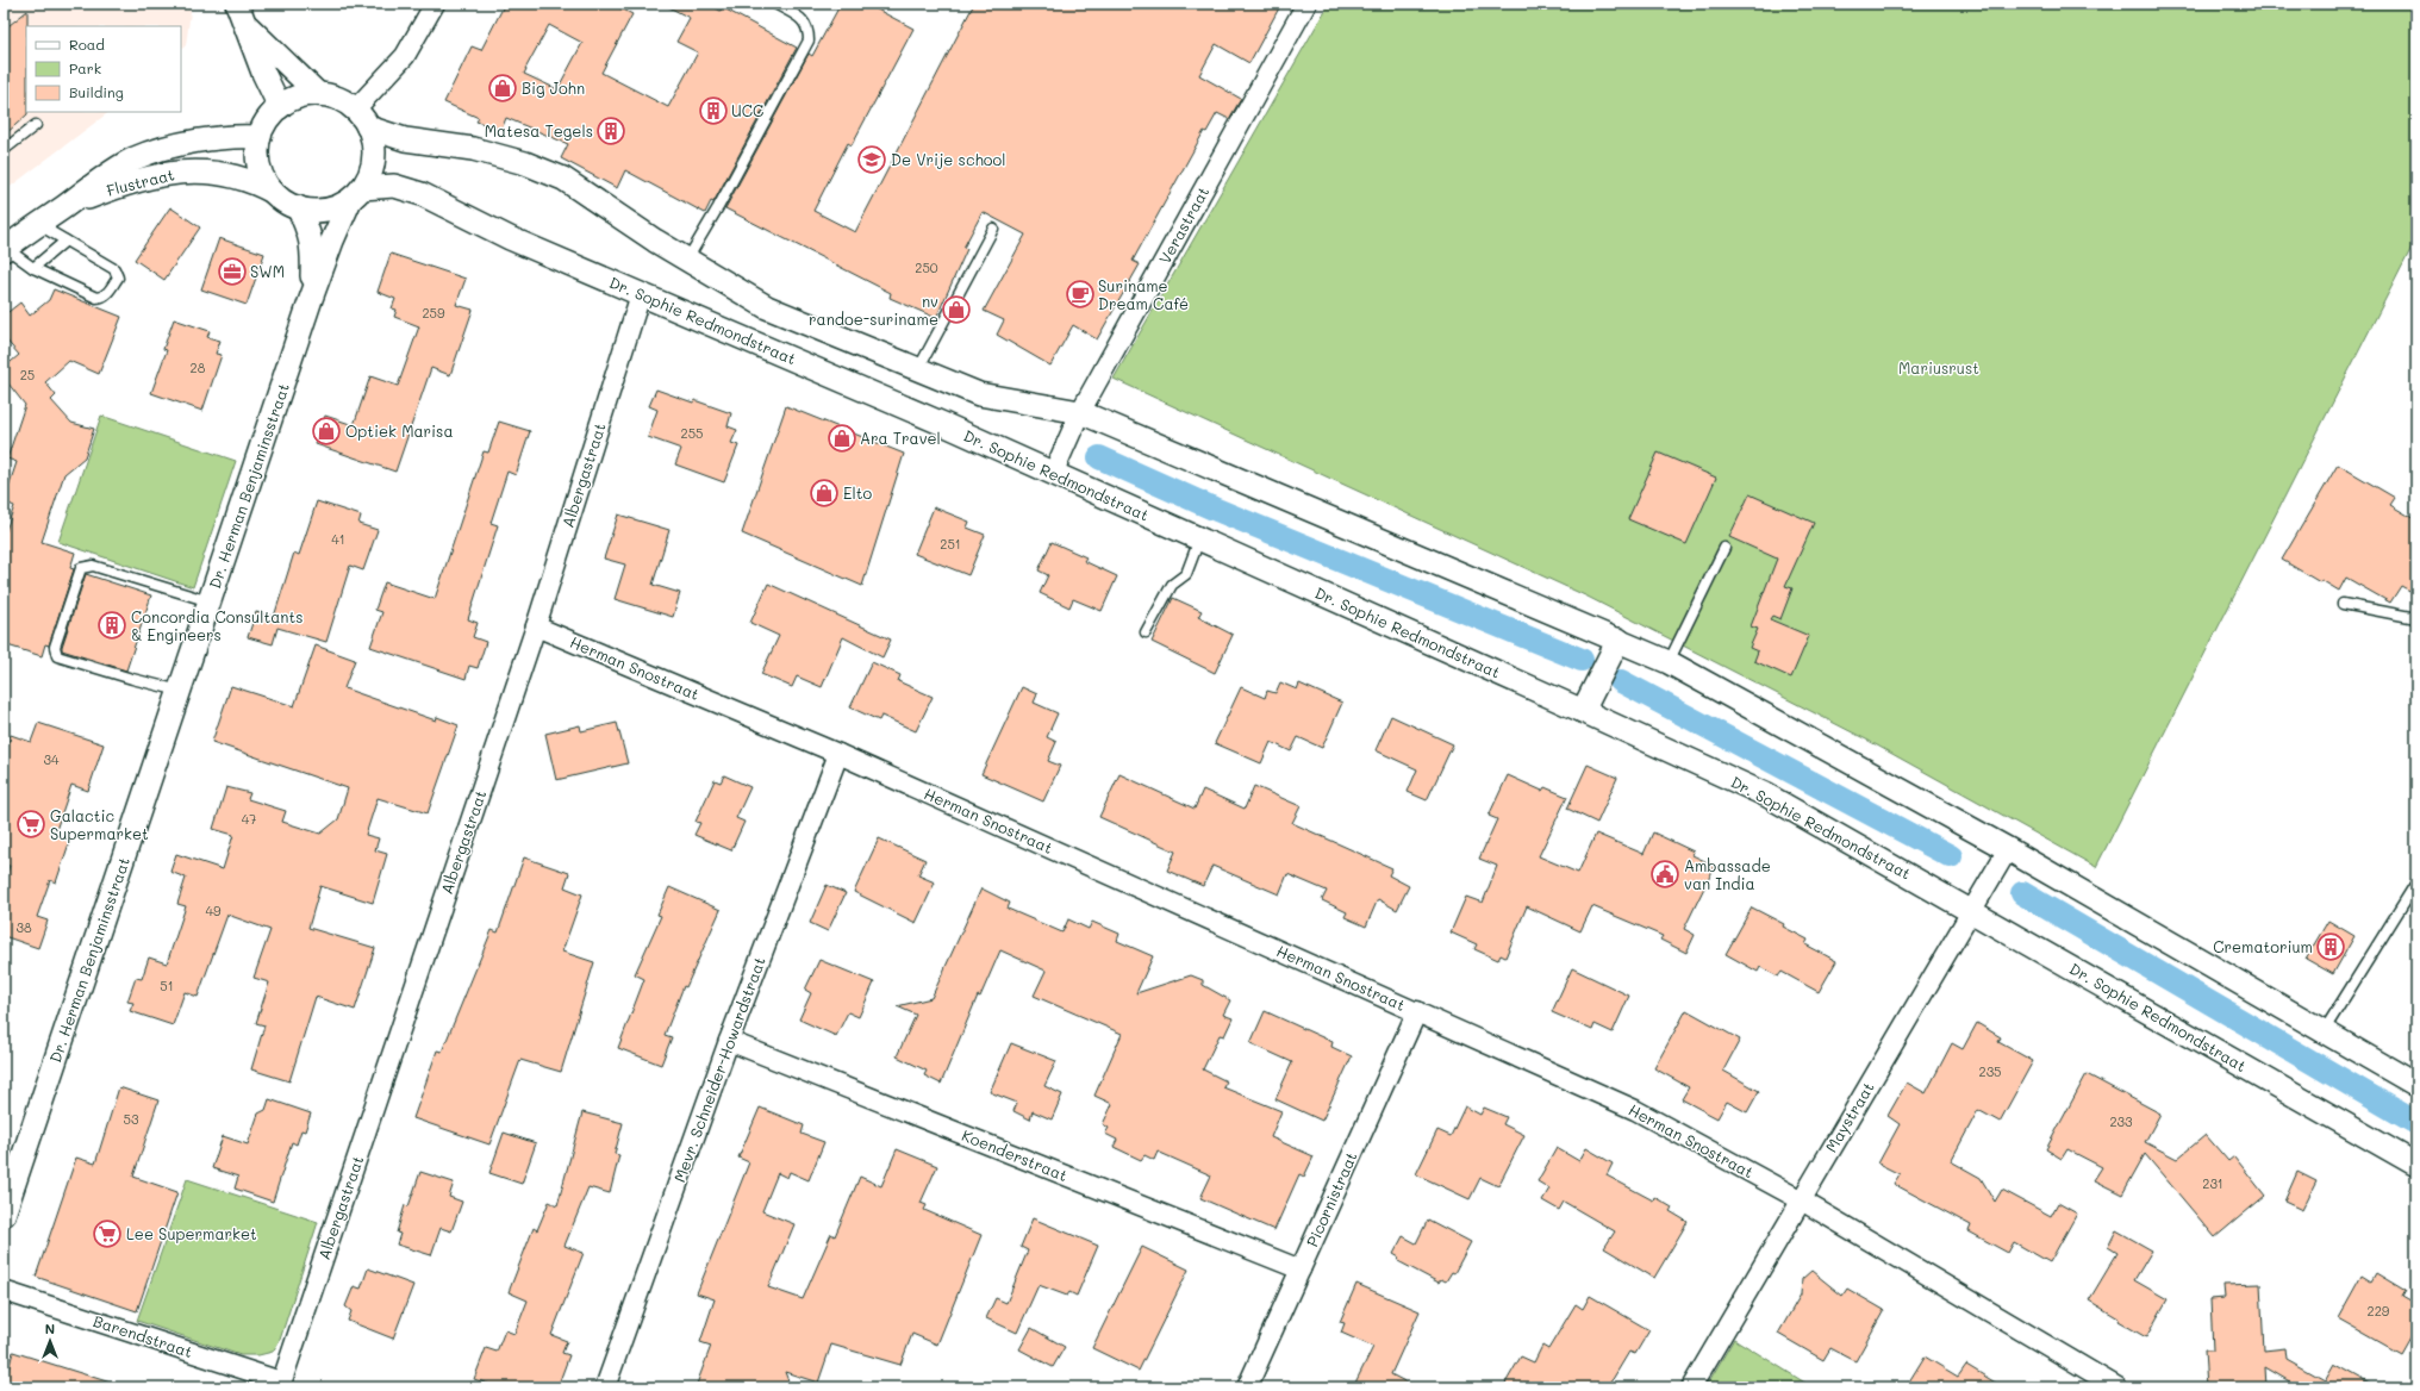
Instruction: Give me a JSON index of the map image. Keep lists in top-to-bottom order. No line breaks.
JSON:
{"streets":{"street":["Flustraat","Verastraat","Dr. Sophie Redmondstraat","Albergastraat","Dr. Herman Benjaminsstraat","Herman Snostraat","Mevr. Schneider-Howardstraat","Maystraat","Koenderstraat","Picornistraat","Barendstraat"]},"crossings":[["Flustraat","Dr. Sophie Redmondstraat"],["Flustraat","Dr. Herman Benjaminsstraat"],["Verastraat","Dr. Sophie Redmondstraat"],["Dr. Sophie Redmondstraat","Albergastraat"],["Dr. Sophie Redmondstraat","Dr. Herman Benjaminsstraat"],["Dr. Sophie Redmondstraat","Maystraat"],["Albergastraat","Herman Snostraat"],["Albergastraat","Barendstraat"],["Herman Snostraat","Mevr. Schneider-Howardstraat"],["Herman Snostraat","Maystraat"],["Herman Snostraat","Picornistraat"],["Mevr. Schneider-Howardstraat","Koenderstraat"],["Koenderstraat","Picornistraat"]],"parks":["Mariusrust"],"places":{"shop":["Big John","nv randoe-suriname","Optiek Marisa","Ara Travel","Elto"],"building":["UCC","Matesa Tegels","Concordia Consultants & Engineers","Crematorium"],"school or university":["De Vrije school"],"office":["SWM"],"cafe":["Suriname Dream Café"],"supermarket":["Galactic Supermarket","Lee Supermarket"],"public building":["Ambassade van India"]},"house_numbers":["250","259","28","25","255","41","251","34","47","49","38","51","235","53","233","231","229"],"legend":["Road","Park","Building"],"north":"top"}
